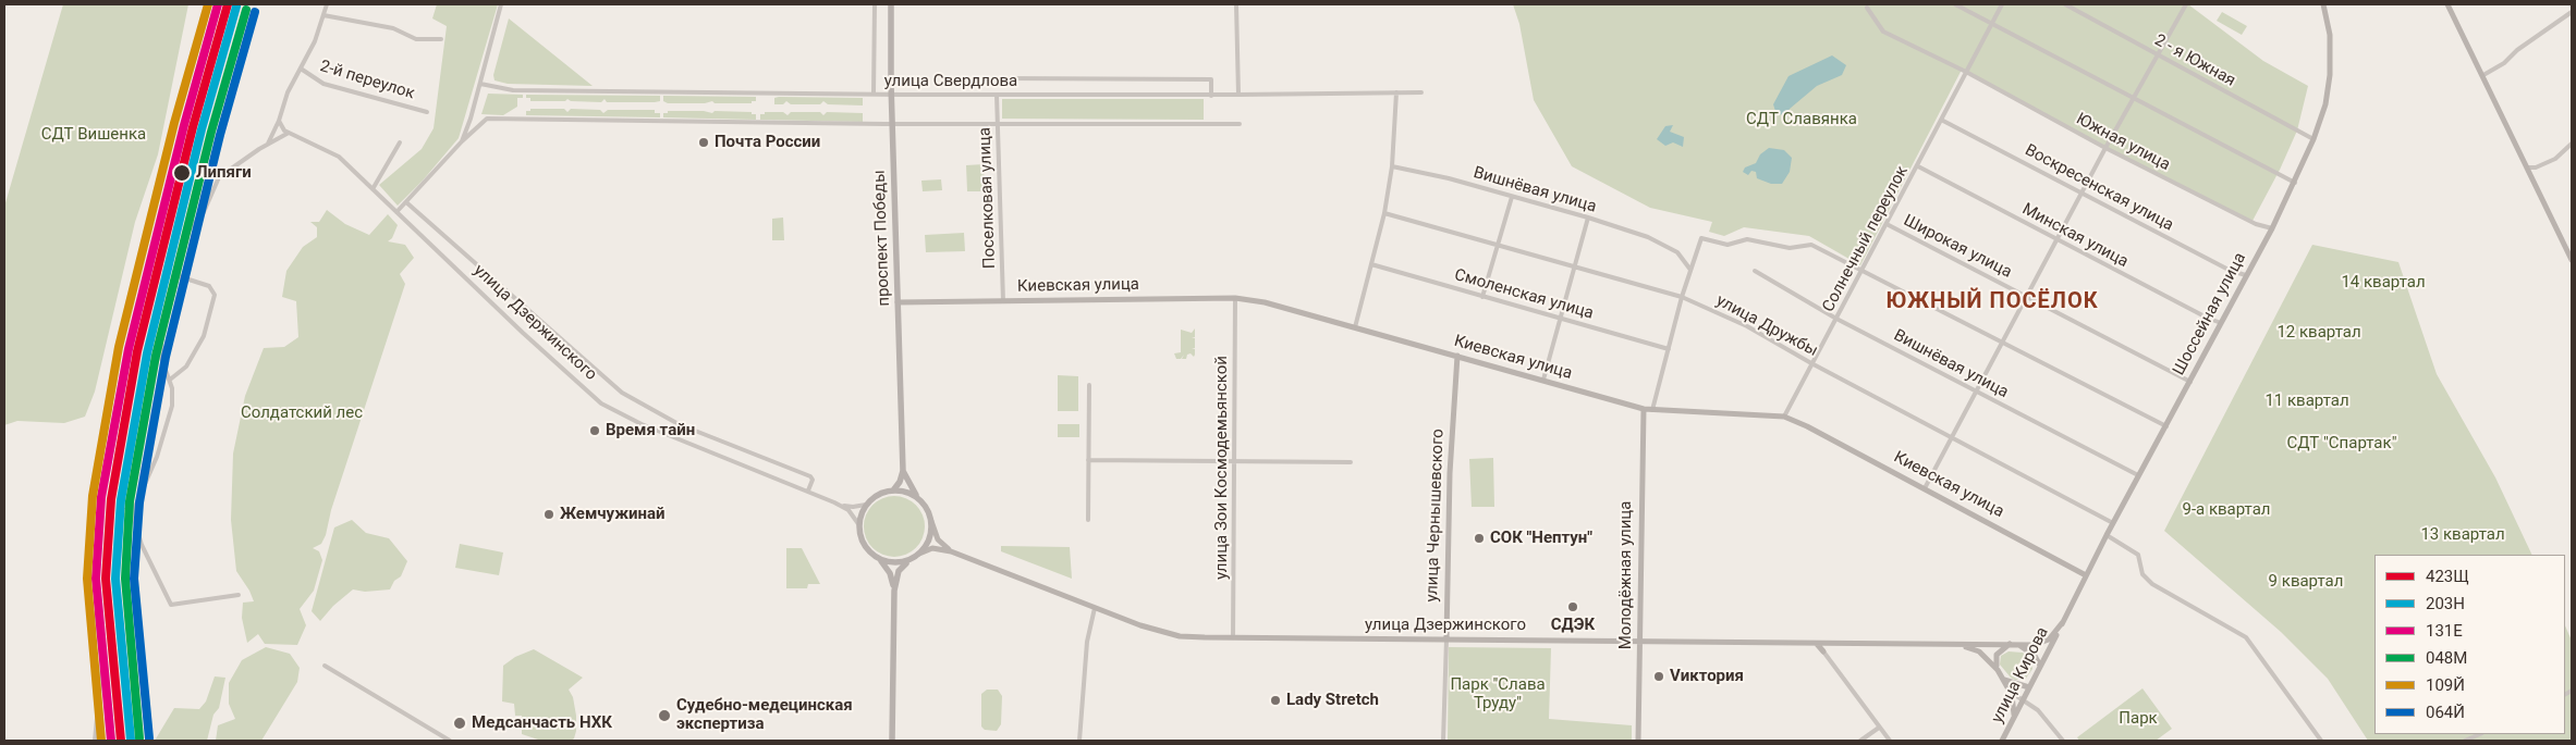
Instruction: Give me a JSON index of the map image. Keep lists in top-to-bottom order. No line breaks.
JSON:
{"streets":{"main road":["проспект Победы","Киевская улица","Шоссейная улица","улица Дзержинского","улица Чернышевского","Молодёжная улица","улица Кирова"],"street":["2 - я Южная","2-й переулок","улица Свердлова","Южная улица","Воскресенская улица","Вишнёвая улица","Поселковая улица","Минская улица","Солнечный переулок","Широкая улица","Смоленская улица","улица Дружбы","улица Зои Космодемьянской"]},"crossings":[["2 - я Южная","Шоссейная улица"],["улица Свердлова","Поселковая улица"],["улица Свердлова","проспект Победы"],["Южная улица","Солнечный переулок"],["Южная улица","Шоссейная улица"],["Воскресенская улица","Солнечный переулок"],["Воскресенская улица","Шоссейная улица"],["Вишнёвая улица","Солнечный переулок"],["Вишнёвая улица","Шоссейная улица"],["Поселковая улица","Киевская улица"],["Минская улица","Солнечный переулок"],["Минская улица","Шоссейная улица"],["проспект Победы","Киевская улица"],["проспект Победы","улица Дзержинского"],["Солнечный переулок","Широкая улица"],["Солнечный переулок","Киевская улица"],["Солнечный переулок","улица Дружбы"],["Широкая улица","Шоссейная улица"],["Киевская улица","Шоссейная улица"],["Киевская улица","улица Зои Космодемьянской"],["Киевская улица","улица Чернышевского"],["Киевская улица","Молодёжная улица"],["Шоссейная улица","улица Дружбы"],["Шоссейная улица","улица Кирова"],["улица Дзержинского","улица Зои Космодемьянской"],["улица Дзержинского","улица Чернышевского"],["улица Дзержинского","Молодёжная улица"],["улица Дзержинского","улица Кирова"]],"districts":["ЮЖНЫЙ ПОСЁЛОК"],"parks":["СДТ Славянка","СДТ Вишенка","14 квартал","12 квартал","11 квартал","Солдатский лес","СДТ \"Спартак\"","9-а квартал","13 квартал","9 квартал","Парк \"Слава Труду\"","Парк"],"places":["Почта России","Липяги","Время тайн","Жемчужинай","СОК \"Нептун\"","СДЭК","Vиктория","Lady Stretch","Судебно-медецинская экспертиза","Медсанчасть НХК"],"lines":["transit line 423Щ","transit line 131Е","transit line 109Й","transit line 203Н","transit line 048М","transit line 064Й"],"legend":["423Щ","203Н","131Е","048М","109Й","064Й"]}
